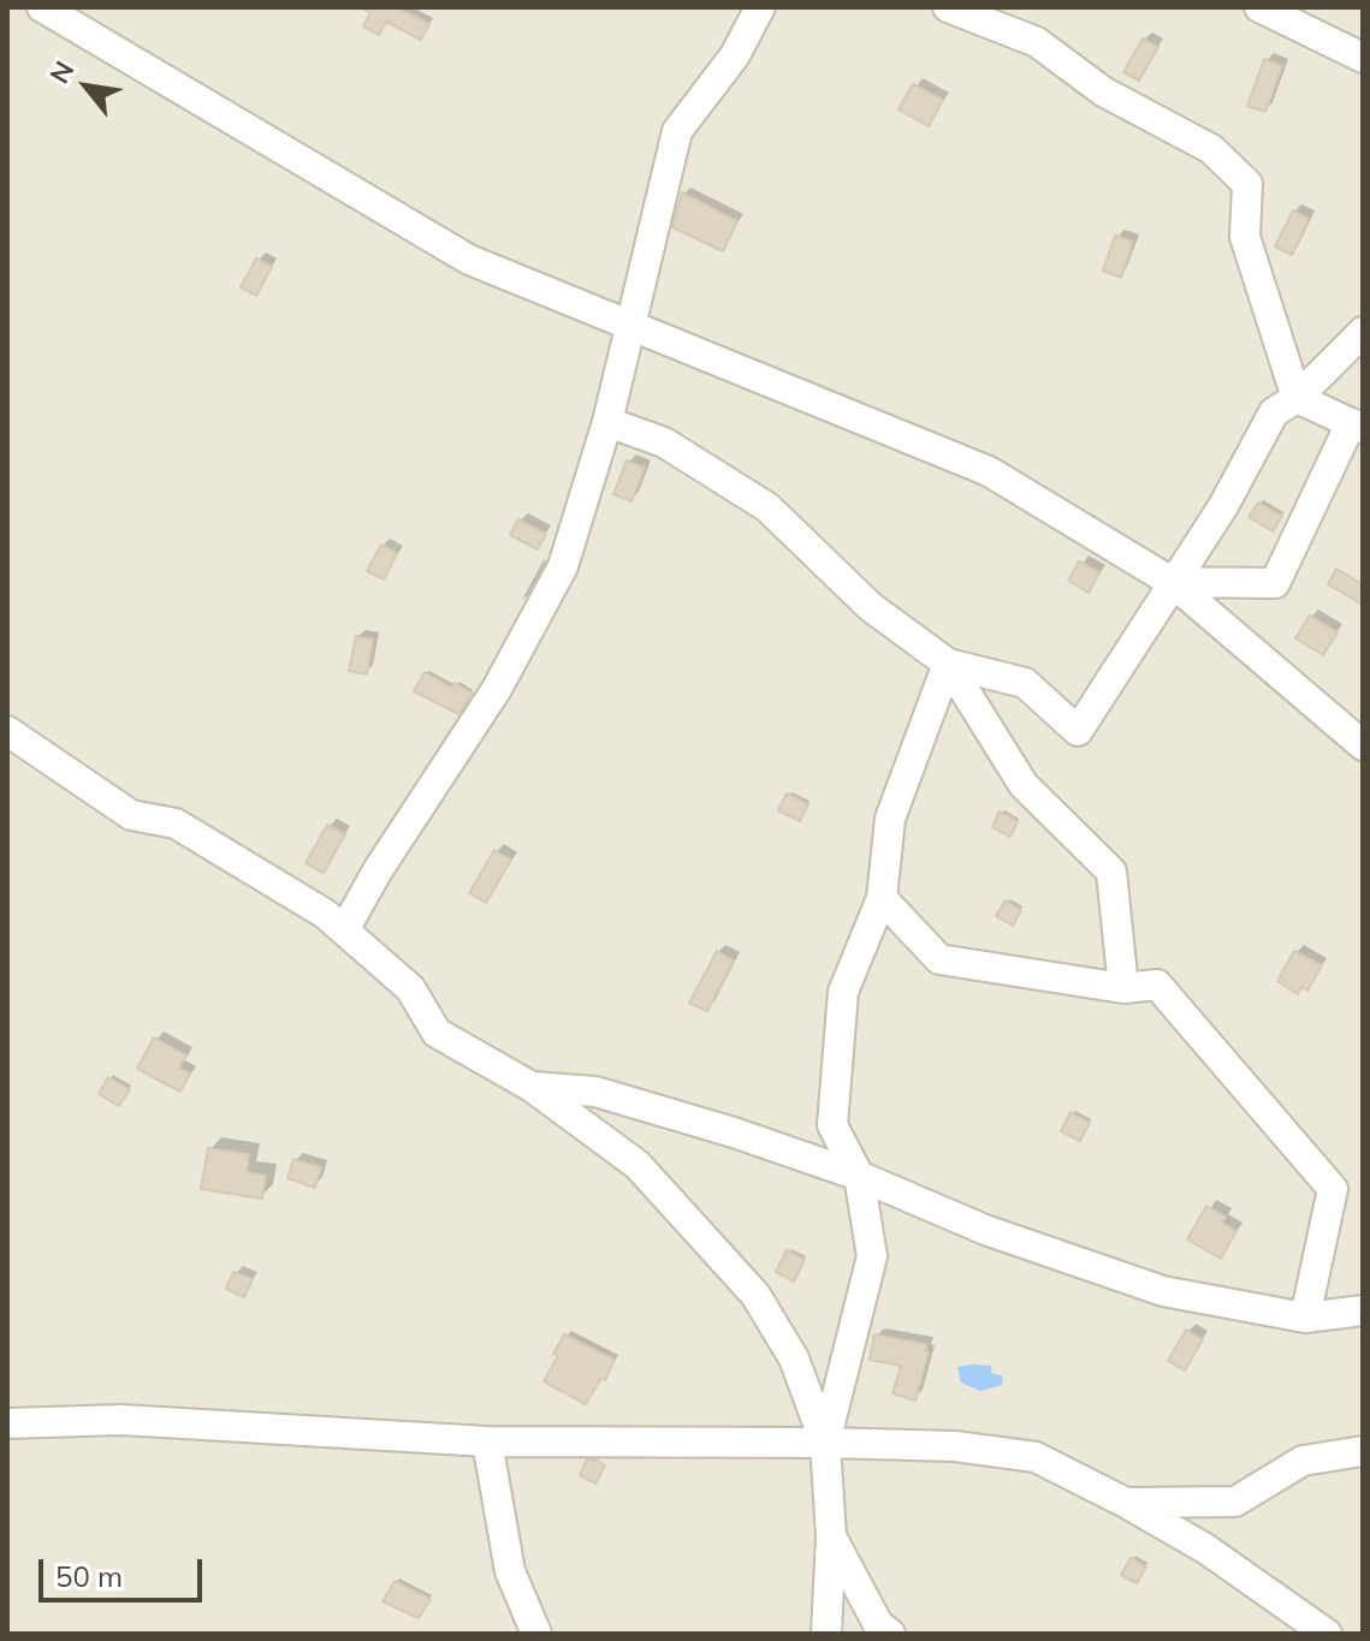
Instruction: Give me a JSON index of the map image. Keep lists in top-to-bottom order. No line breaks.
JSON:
{"scale_bar":"50 m","north":"top left"}
